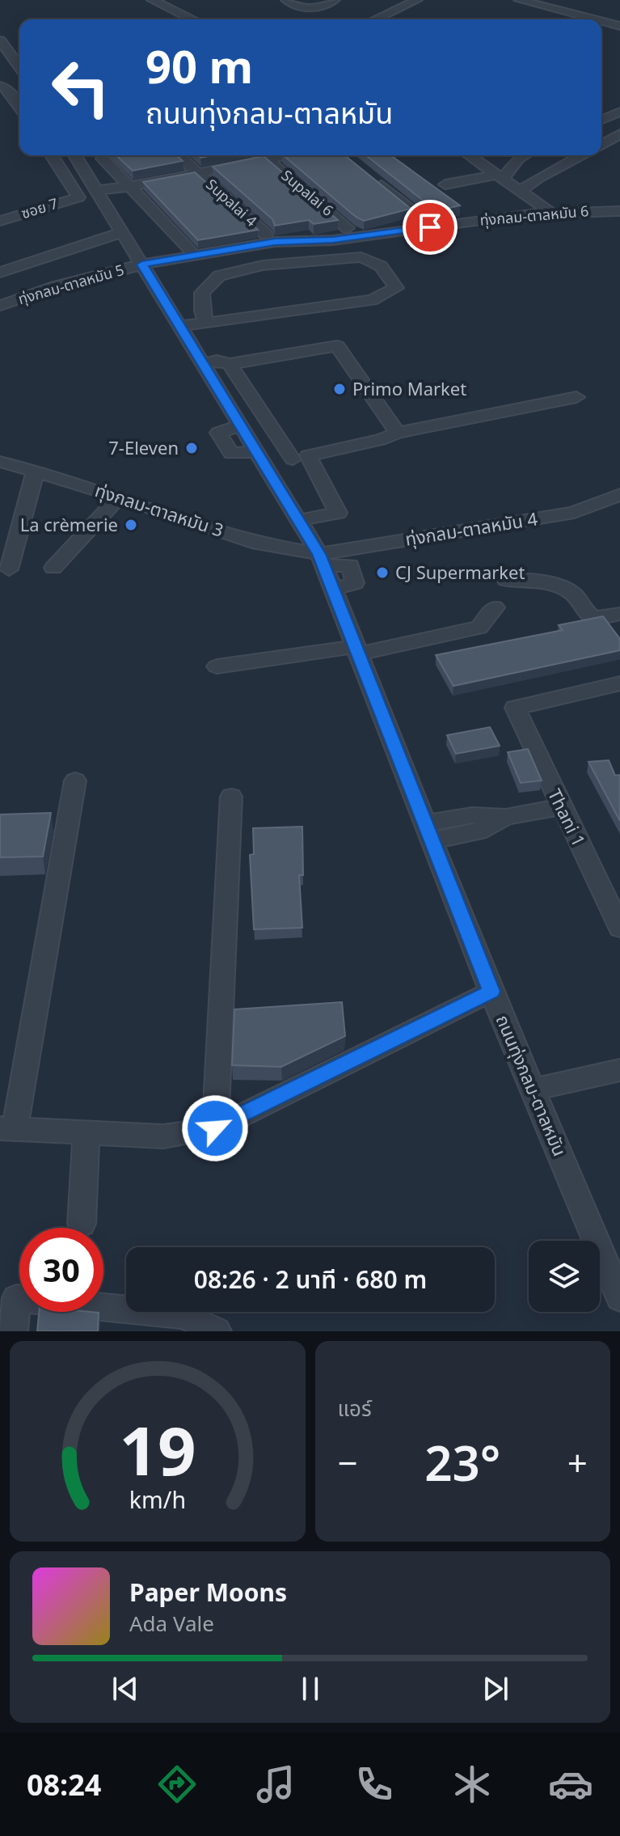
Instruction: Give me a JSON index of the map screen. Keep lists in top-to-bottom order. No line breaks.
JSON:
{"streets":{"street":["Supalai 6","Supalai 4","ซอย 7","ทุ่งกลม-ตาลหมัน 6","ทุ่งกลม-ตาลหมัน 5","ทุ่งกลม-ตาลหมัน 3","ทุ่งกลม-ตาลหมัน 4","Thani 1","ถนนทุ่งกลม-ตาลหมัน"]},"crossings":[["Supalai 4","ซอย 7"],["ซอย 7","ถนนทุ่งกลม-ตาลหมัน"],["ทุ่งกลม-ตาลหมัน 6","ทุ่งกลม-ตาลหมัน 5"],["ทุ่งกลม-ตาลหมัน 6","ถนนทุ่งกลม-ตาลหมัน"],["ทุ่งกลม-ตาลหมัน 5","ถนนทุ่งกลม-ตาลหมัน"],["ทุ่งกลม-ตาลหมัน 3","ทุ่งกลม-ตาลหมัน 4"],["ทุ่งกลม-ตาลหมัน 3","ถนนทุ่งกลม-ตาลหมัน"],["ทุ่งกลม-ตาลหมัน 4","ถนนทุ่งกลม-ตาลหมัน"]],"places":["Primo Market","7-Eleven","La crèmerie","CJ Supermarket"],"page":{"turn":["90 m","ถนนทุ่งกลม-ตาลหมัน"],"limit":"30","trip":"08:26 · 2 นาที · 680 m","tile":"แอร์","heat":["−","23°","+"],"song":["Paper Moons","Ada Vale"],"tabs":"08:24","gauge":["19","km/h"]}}
